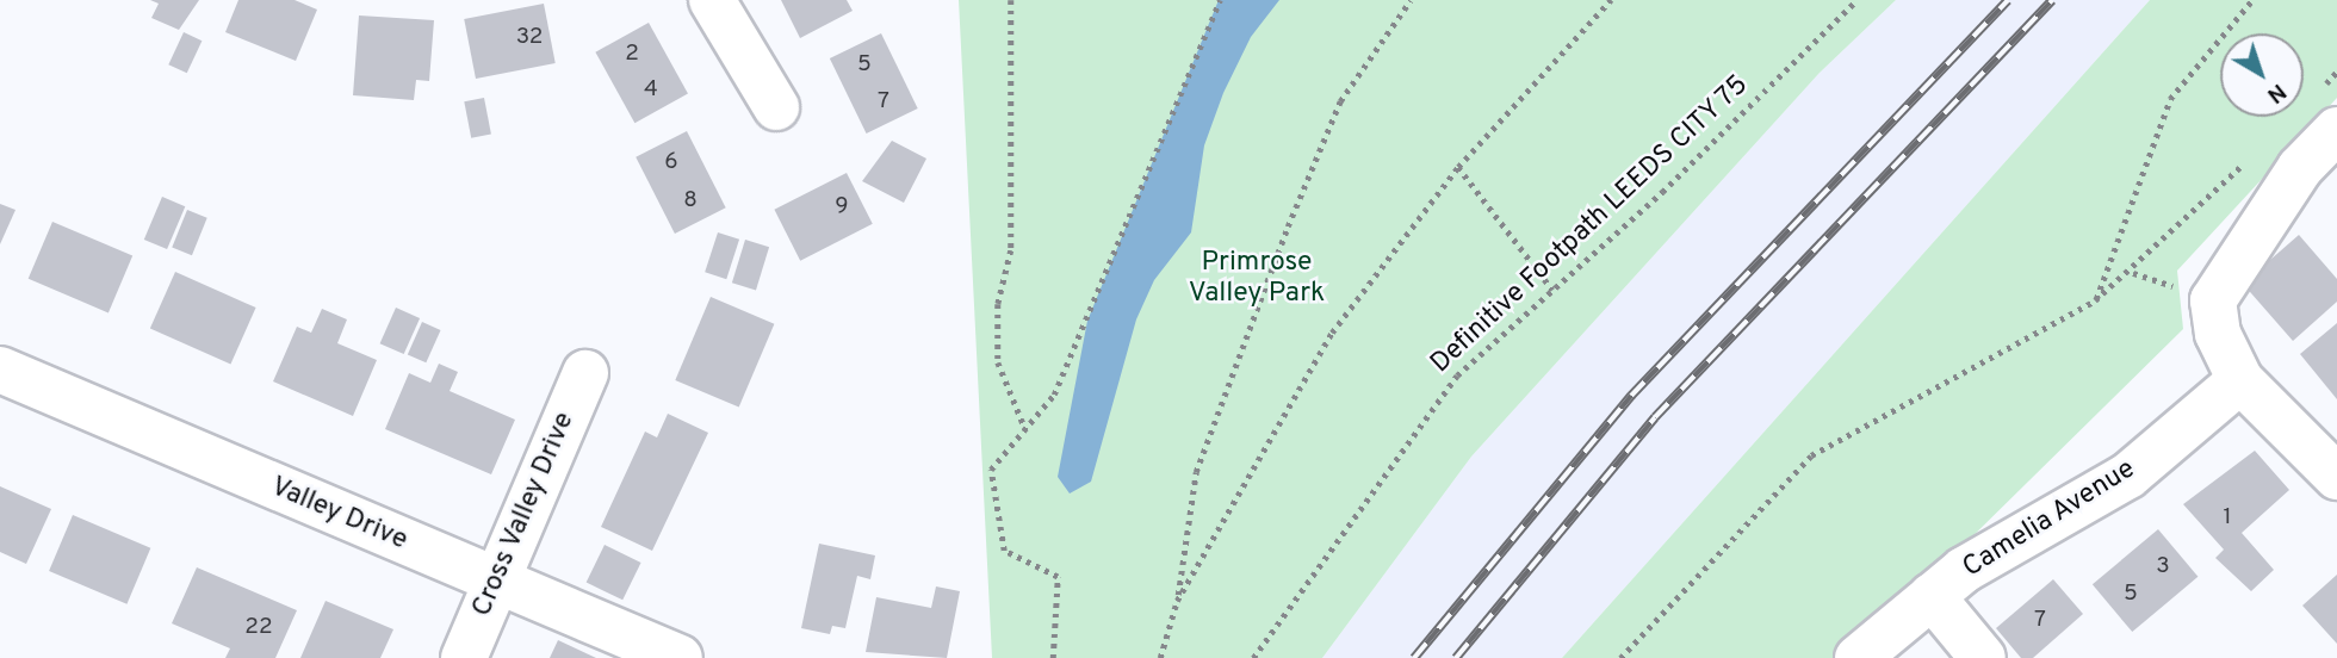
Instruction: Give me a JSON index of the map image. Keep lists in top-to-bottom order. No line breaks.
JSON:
{"streets":{"street":["Valley Drive","Cross Valley Drive","Camelia Avenue"],"path":["Definitive Footpath LEEDS CITY 75"]},"crossings":[["Valley Drive","Cross Valley Drive"]],"parks":["Primrose Valley Park"],"house_numbers":["32","2","5","4","7","6","8","9","1","3","5","7","22"],"north":"bottom right"}
